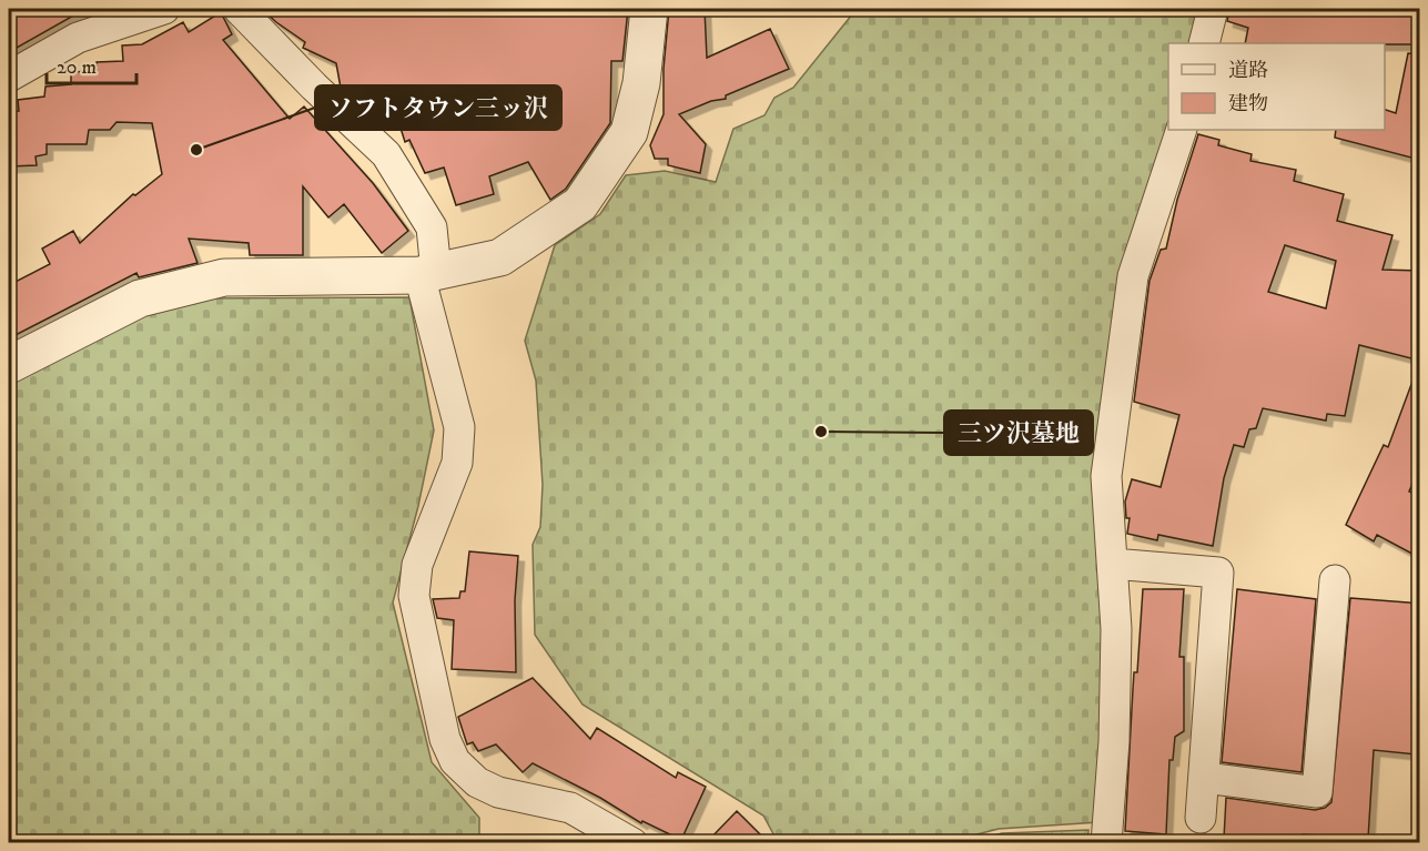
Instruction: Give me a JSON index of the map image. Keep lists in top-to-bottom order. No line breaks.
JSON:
{"places":["ソフトタウン三ッ沢","三ツ沢墓地"],"legend":["道路","建物"],"scale_bar":"20 m"}
